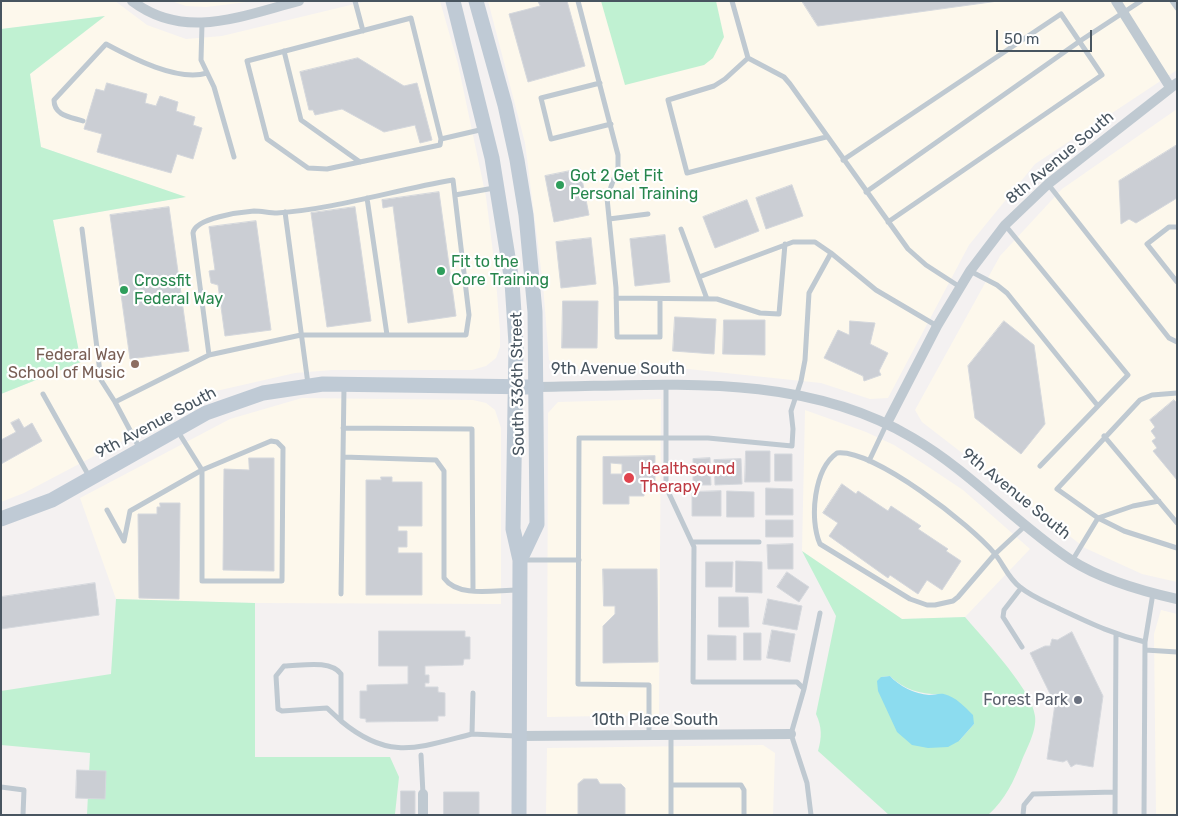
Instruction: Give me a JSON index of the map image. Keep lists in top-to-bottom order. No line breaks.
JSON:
{"streets":{"main road":["9th Avenue South","South 336th Street"],"street":["8th Avenue South","10th Place South"]},"crossings":[["8th Avenue South","9th Avenue South"],["9th Avenue South","South 336th Street"],["South 336th Street","10th Place South"]],"places":["Got 2 Get Fit Personal Training","Fit to the Core Training","Crossfit Federal Way","Federal Way School of Music","Healthsound Therapy","Forest Park"],"scale_bar":"50 m"}
